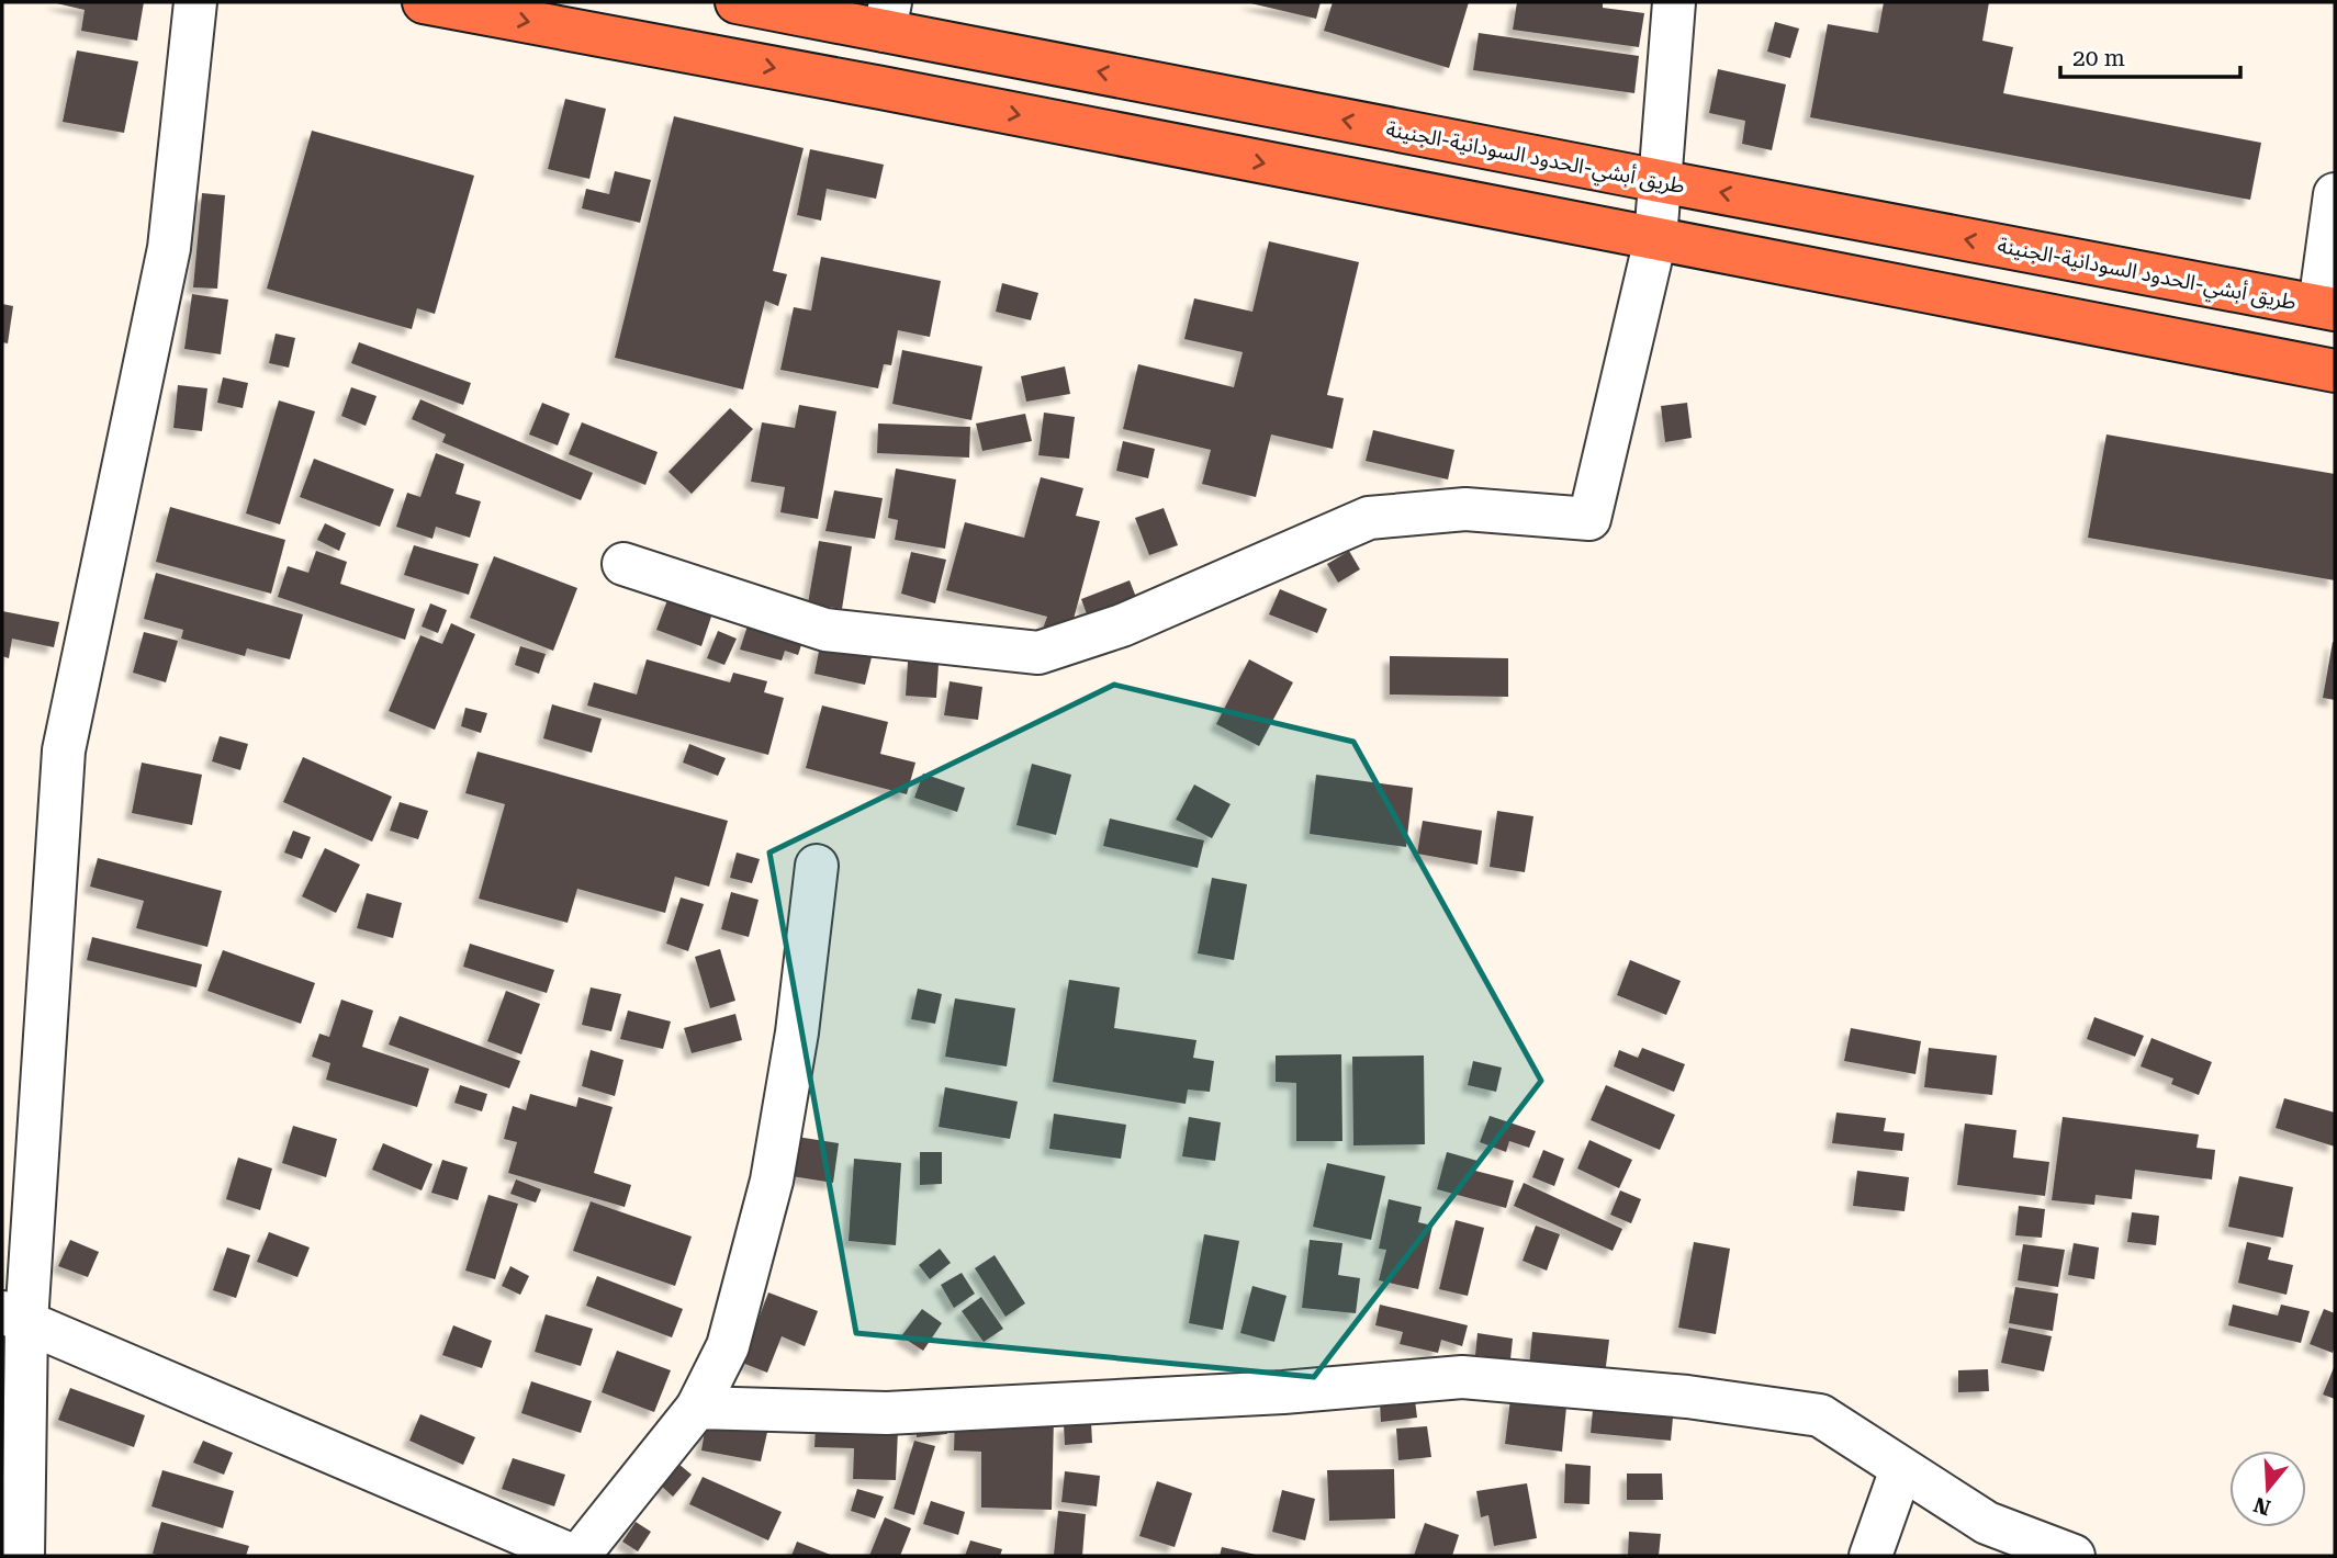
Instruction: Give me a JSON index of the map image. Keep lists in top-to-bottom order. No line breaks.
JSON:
{"streets":{"highway":["طريق أبشي-الحدود السودانية-الجنينة"]},"scale_bar":"20 m","north":"bottom"}
